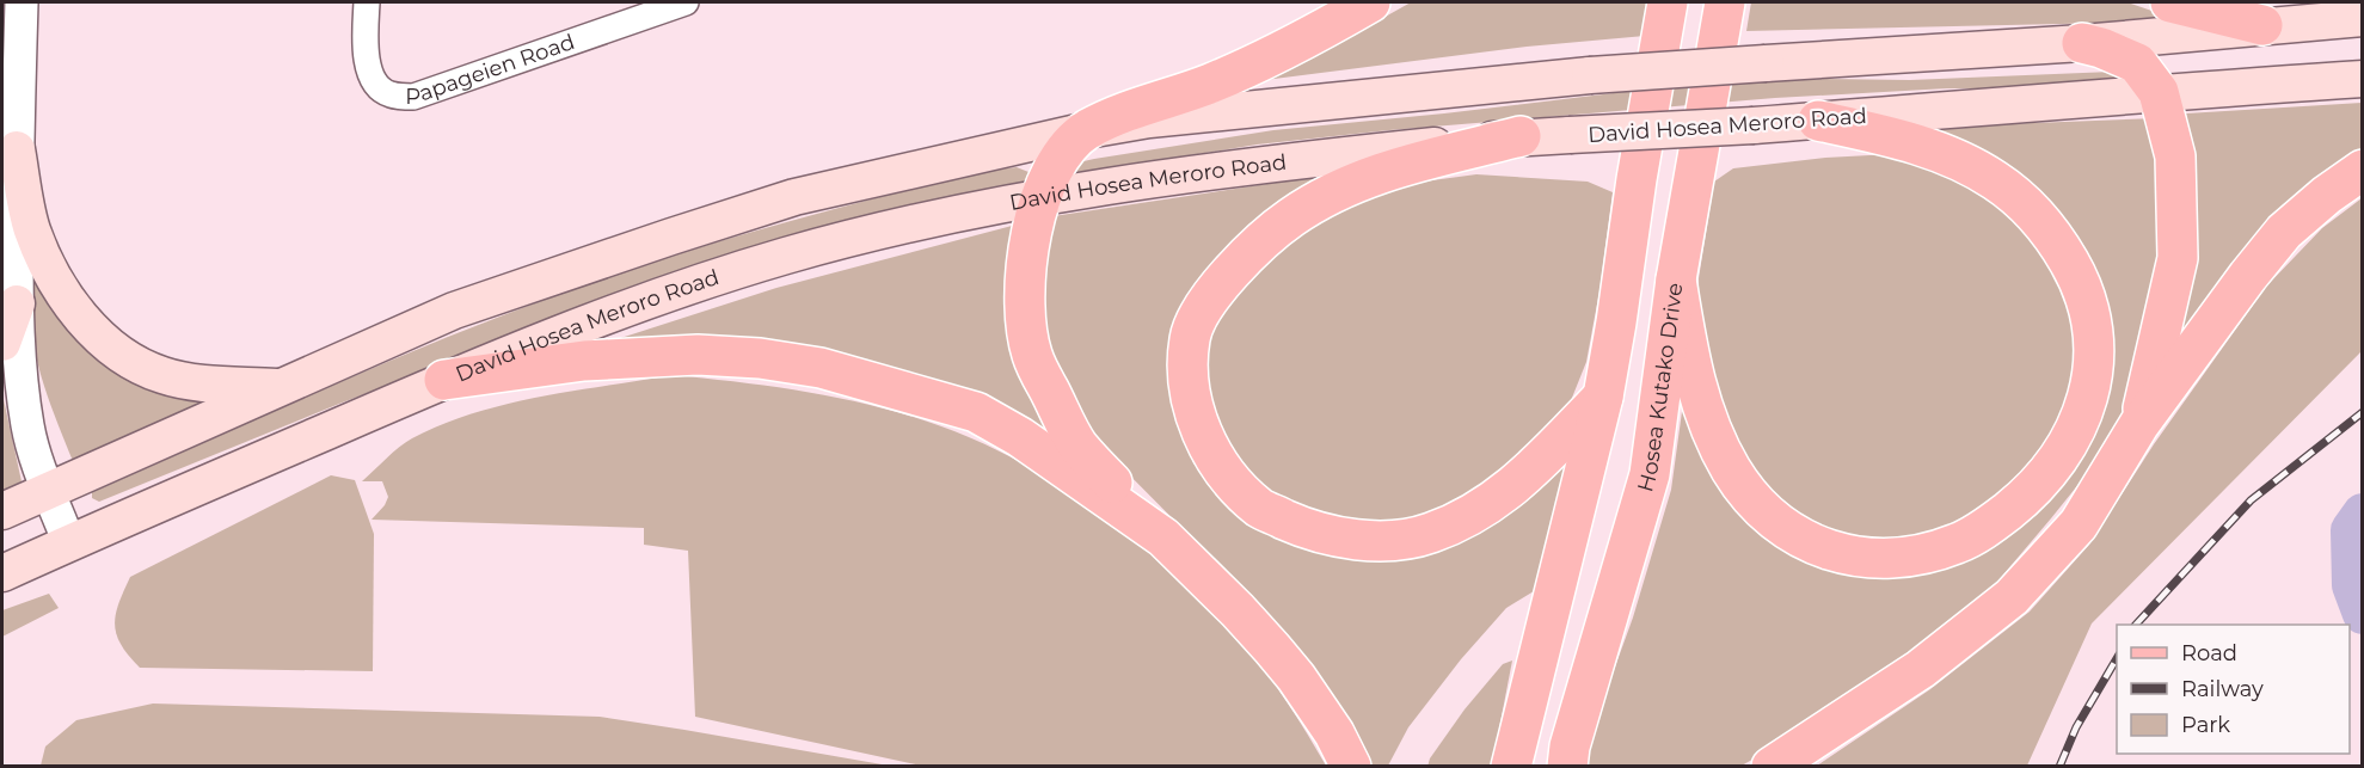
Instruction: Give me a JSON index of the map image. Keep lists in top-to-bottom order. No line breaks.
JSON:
{"streets":{"main road":["David Hosea Meroro Road","Hosea Kutako Drive"],"street":["Papageien Road"]},"legend":["Road","Railway","Park"]}
